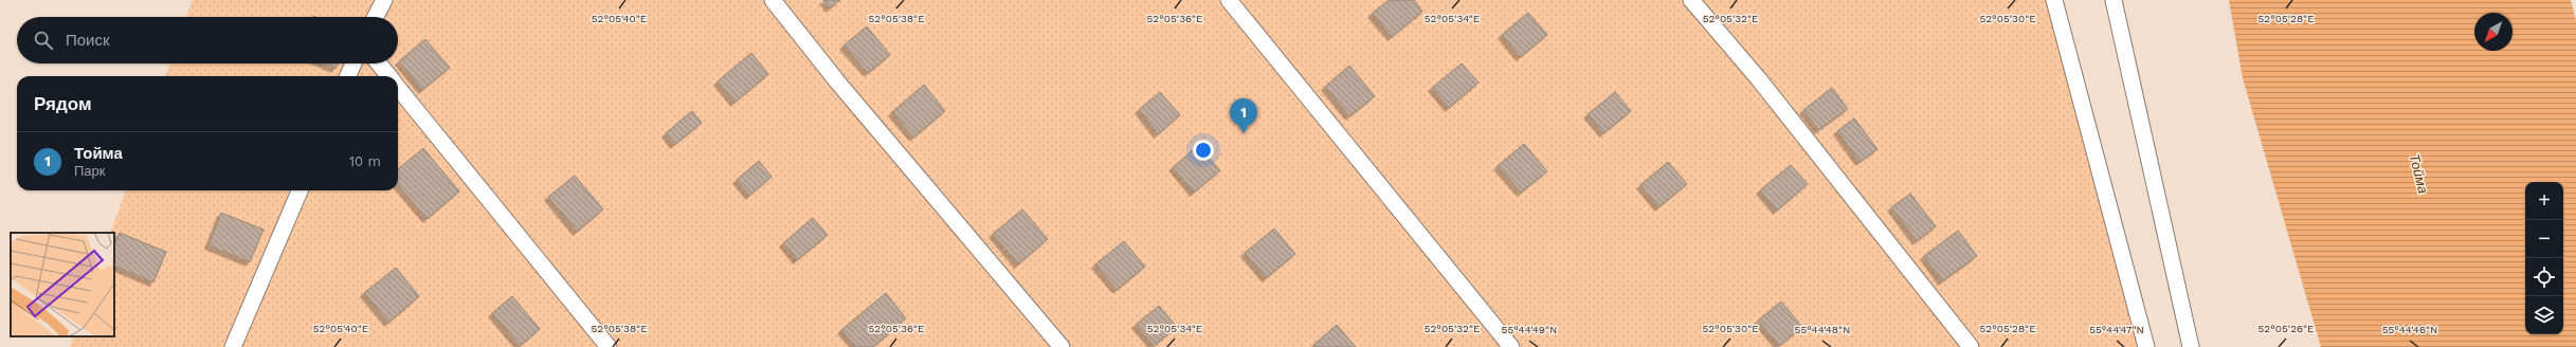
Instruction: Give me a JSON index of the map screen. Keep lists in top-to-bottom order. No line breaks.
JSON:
{"water":["Тойма"],"north":"bottom left","page":{"search":"Поиск","heading":"Рядом","pins":"1","list":[{"mark":"1","name":"Тойма","note":"Парк","value":"10 m"}],"map_buttons":["+","−"]},"coordinates":["52°05'28\"E","52°05'40\"E","52°05'38\"E","52°05'36\"E","52°05'34\"E","52°05'32\"E","52°05'30\"E","52°05'26\"E","55°44'49\"N","55°44'48\"N","55°44'47\"N","55°44'46\"N"]}
